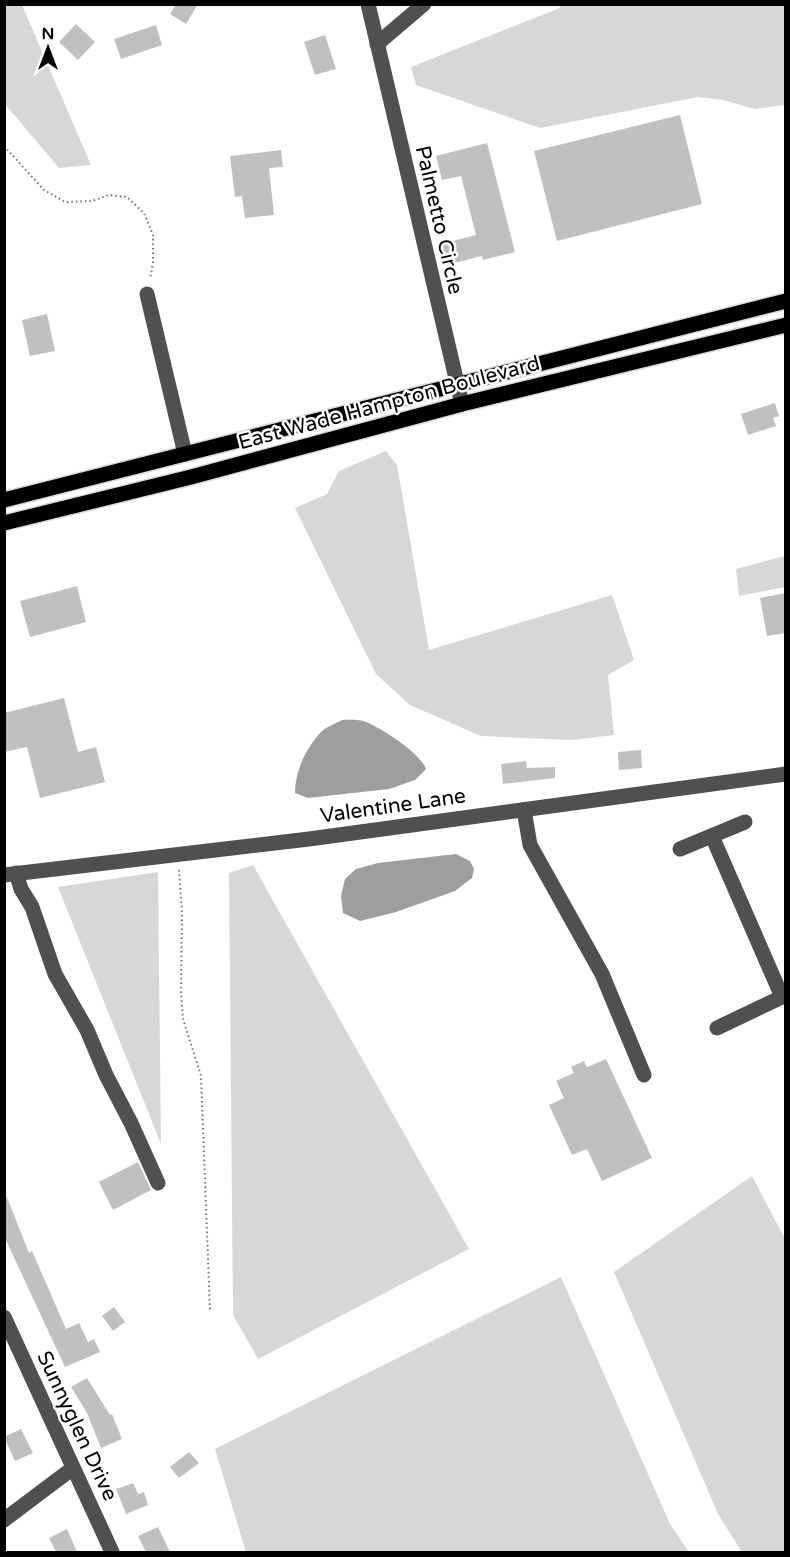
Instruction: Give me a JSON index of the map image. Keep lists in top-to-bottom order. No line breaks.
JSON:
{"streets":{"main road":["East Wade Hampton Boulevard"],"street":["Palmetto Circle","Valentine Lane","Sunnyglen Drive"]},"crossings":[["Palmetto Circle","East Wade Hampton Boulevard"]],"north":"top"}
